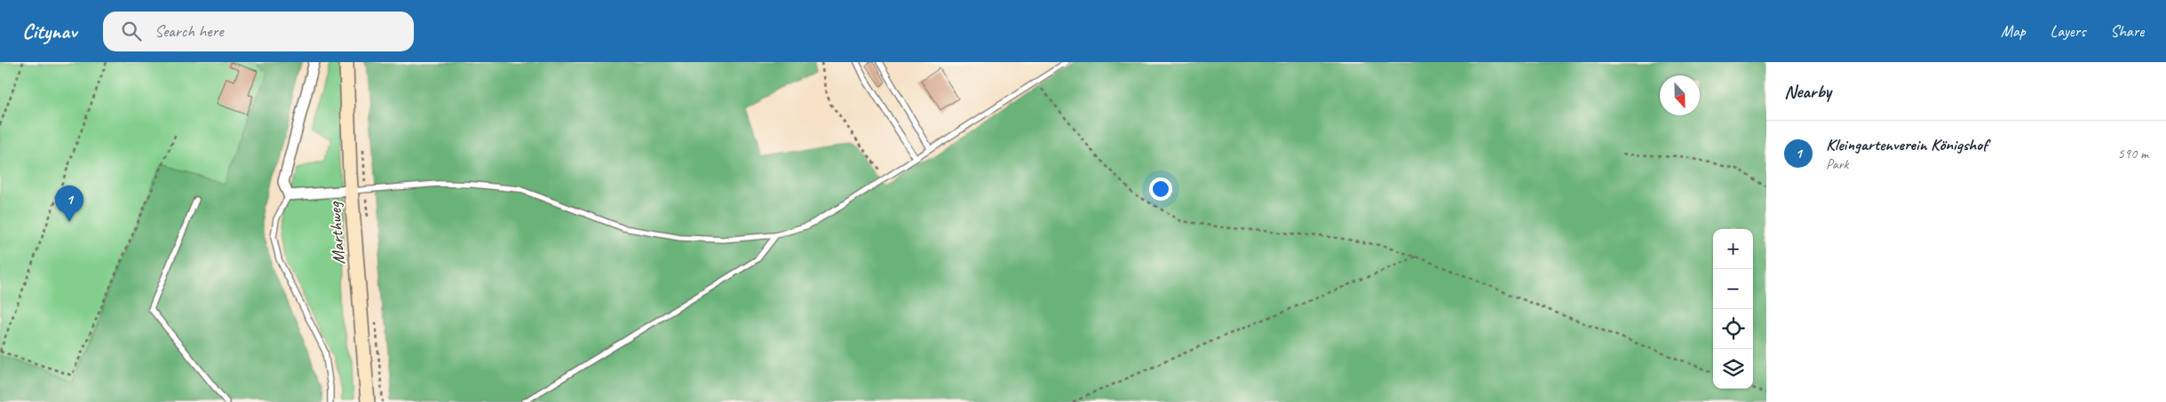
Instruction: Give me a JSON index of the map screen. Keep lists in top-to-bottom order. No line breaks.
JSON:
{"streets":{"main road":["Marthweg"]},"north":"bottom","page":{"header":"Citynav","search":"Search here","nav":["Map","Layers","Share"],"heading":"Nearby","list":[{"mark":"1","name":"Kleingartenverein Königshof","note":"Park","value":"590 m"}],"pins":"1","map_buttons":["+","−"]}}
